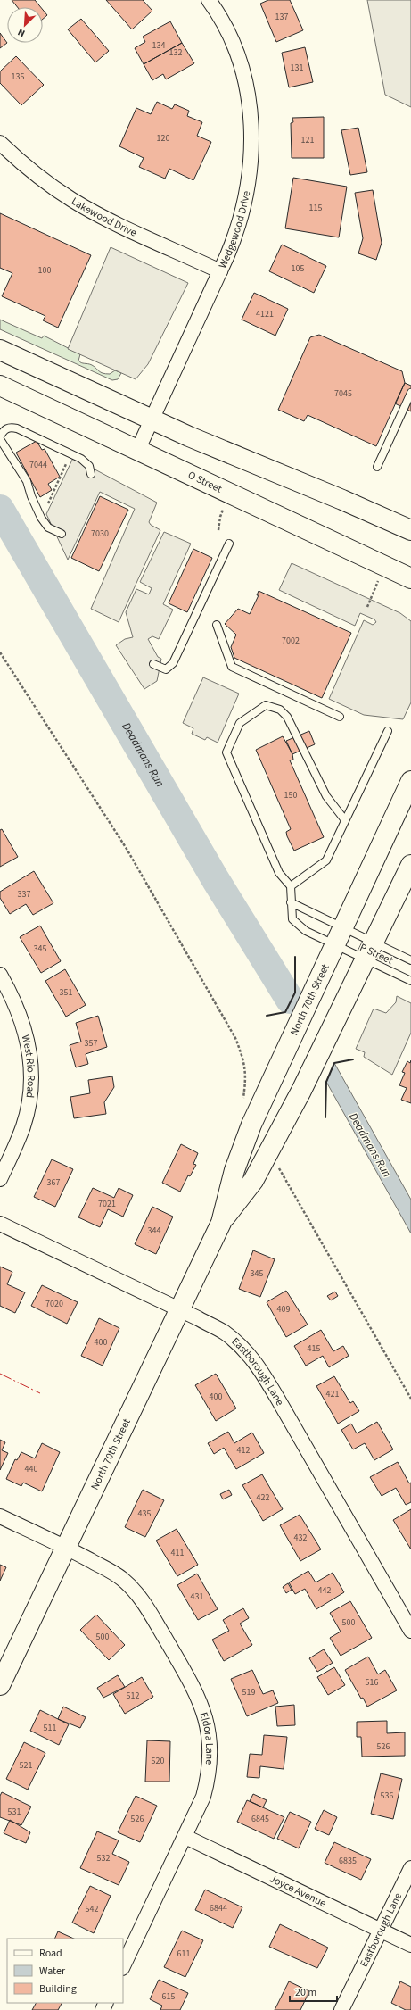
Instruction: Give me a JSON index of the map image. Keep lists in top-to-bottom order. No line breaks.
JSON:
{"streets":{"main road":["O Street","North 70th Street"],"street":["Lakewood Drive","Wedgewood Drive","West Rio Road","Eastborough Lane","Eldora Lane","Joyce Avenue"],"lane":["P Street"]},"crossings":[["Lakewood Drive","Wedgewood Drive"],["Wedgewood Drive","O Street"],["P Street","North 70th Street"],["North 70th Street","Eastborough Lane"],["North 70th Street","Eldora Lane"],["Eastborough Lane","Joyce Avenue"],["Eldora Lane","Joyce Avenue"]],"water":["Deadmans Run"],"house_numbers":["137","134","132","131","135","120","121","115","105","100","4121","7045","7044","7030","7002","150","337","345","351","357","367","7021","344","345","7020","409","400","415","421","400","412","440","422","435","432","411","442","431","500","500","516","519","512","511","526","520","521","536","531","526","6845","532","6835","6844","542","611","615"],"legend":["Road","Water","Building"],"scale_bar":"20 m","north":"bottom left"}
